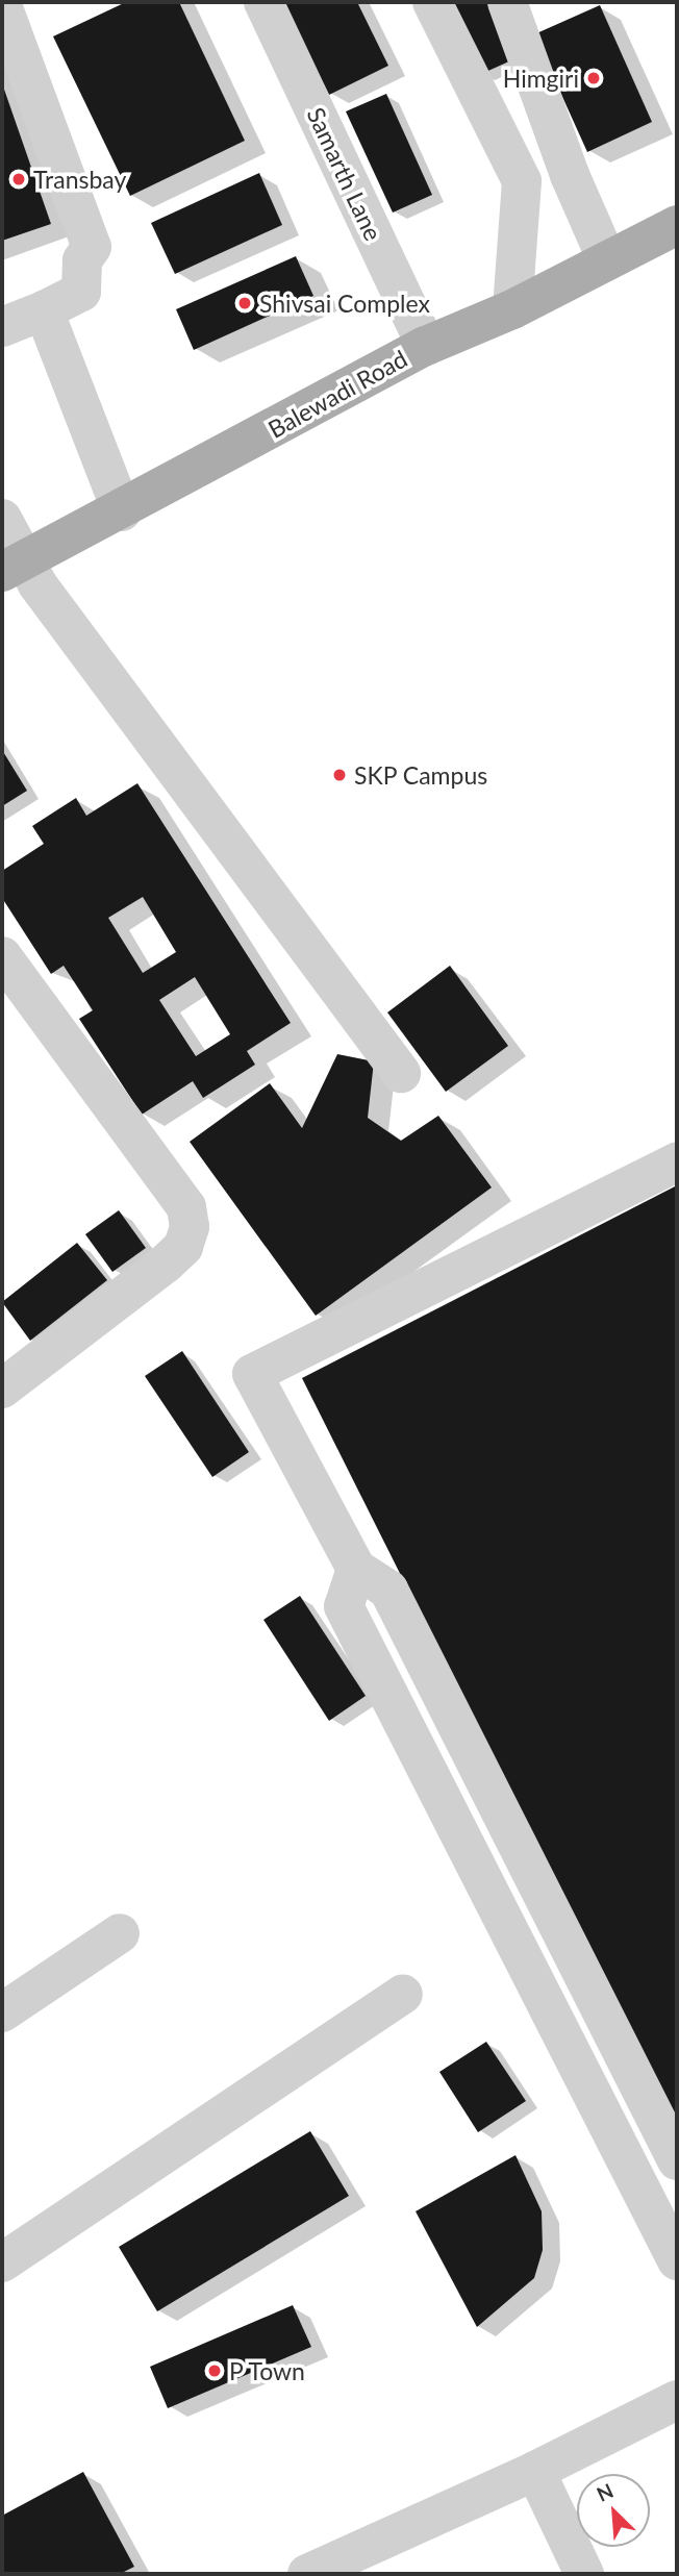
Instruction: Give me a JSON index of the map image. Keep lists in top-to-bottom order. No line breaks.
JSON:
{"streets":{"main road":["Balewadi Road"],"street":["Samarth Lane"]},"crossings":[["Samarth Lane","Balewadi Road"]],"places":["Himgiri","Transbay","Shivsai Complex","SKP Campus","P Town"],"north":"top left"}
